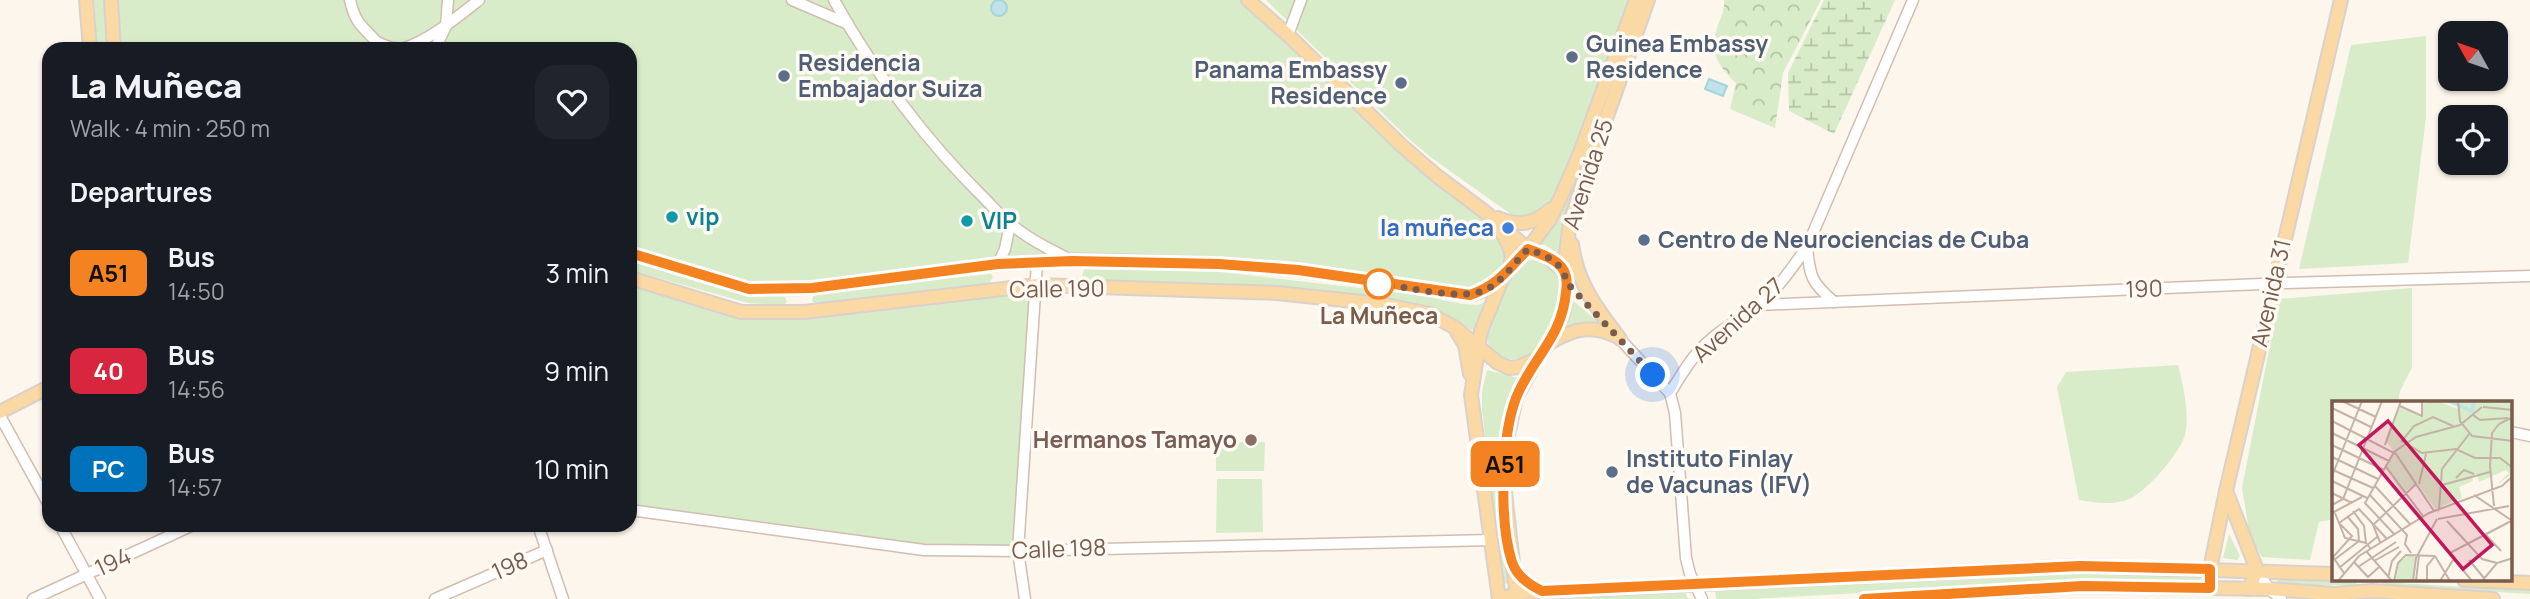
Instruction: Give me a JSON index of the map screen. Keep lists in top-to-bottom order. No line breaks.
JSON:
{"streets":{"main road":["Avenida 25","Calle 190","Avenida 31"],"street":["190","Avenida 27","Calle 198","194","198"]},"crossings":[["Avenida 25","Calle 190"],["190","Avenida 31"],["190","Avenida 27"]],"places":["Guinea Embassy Residence","Residencia Embajador Suiza","Panama Embassy Residence","vip","VIP","la muñeca","Centro de Neurociencias de Cuba","La Muñeca","Hermanos Tamayo","Instituto Finlay de Vacunas (IFV)"],"lines":["bus line A51"],"north":"top left","page":{"on_map":"A51","heading":[["La Muñeca","Walk · 4 min · 250 m"],"Departures"],"list":[{"mark":"A51","name":"Bus","note":"14:50","value":"3 min"},{"mark":"40","name":"Bus","note":"14:56","value":"9 min"},{"mark":"PC","name":"Bus","note":"14:57","value":"10 min"}]}}
